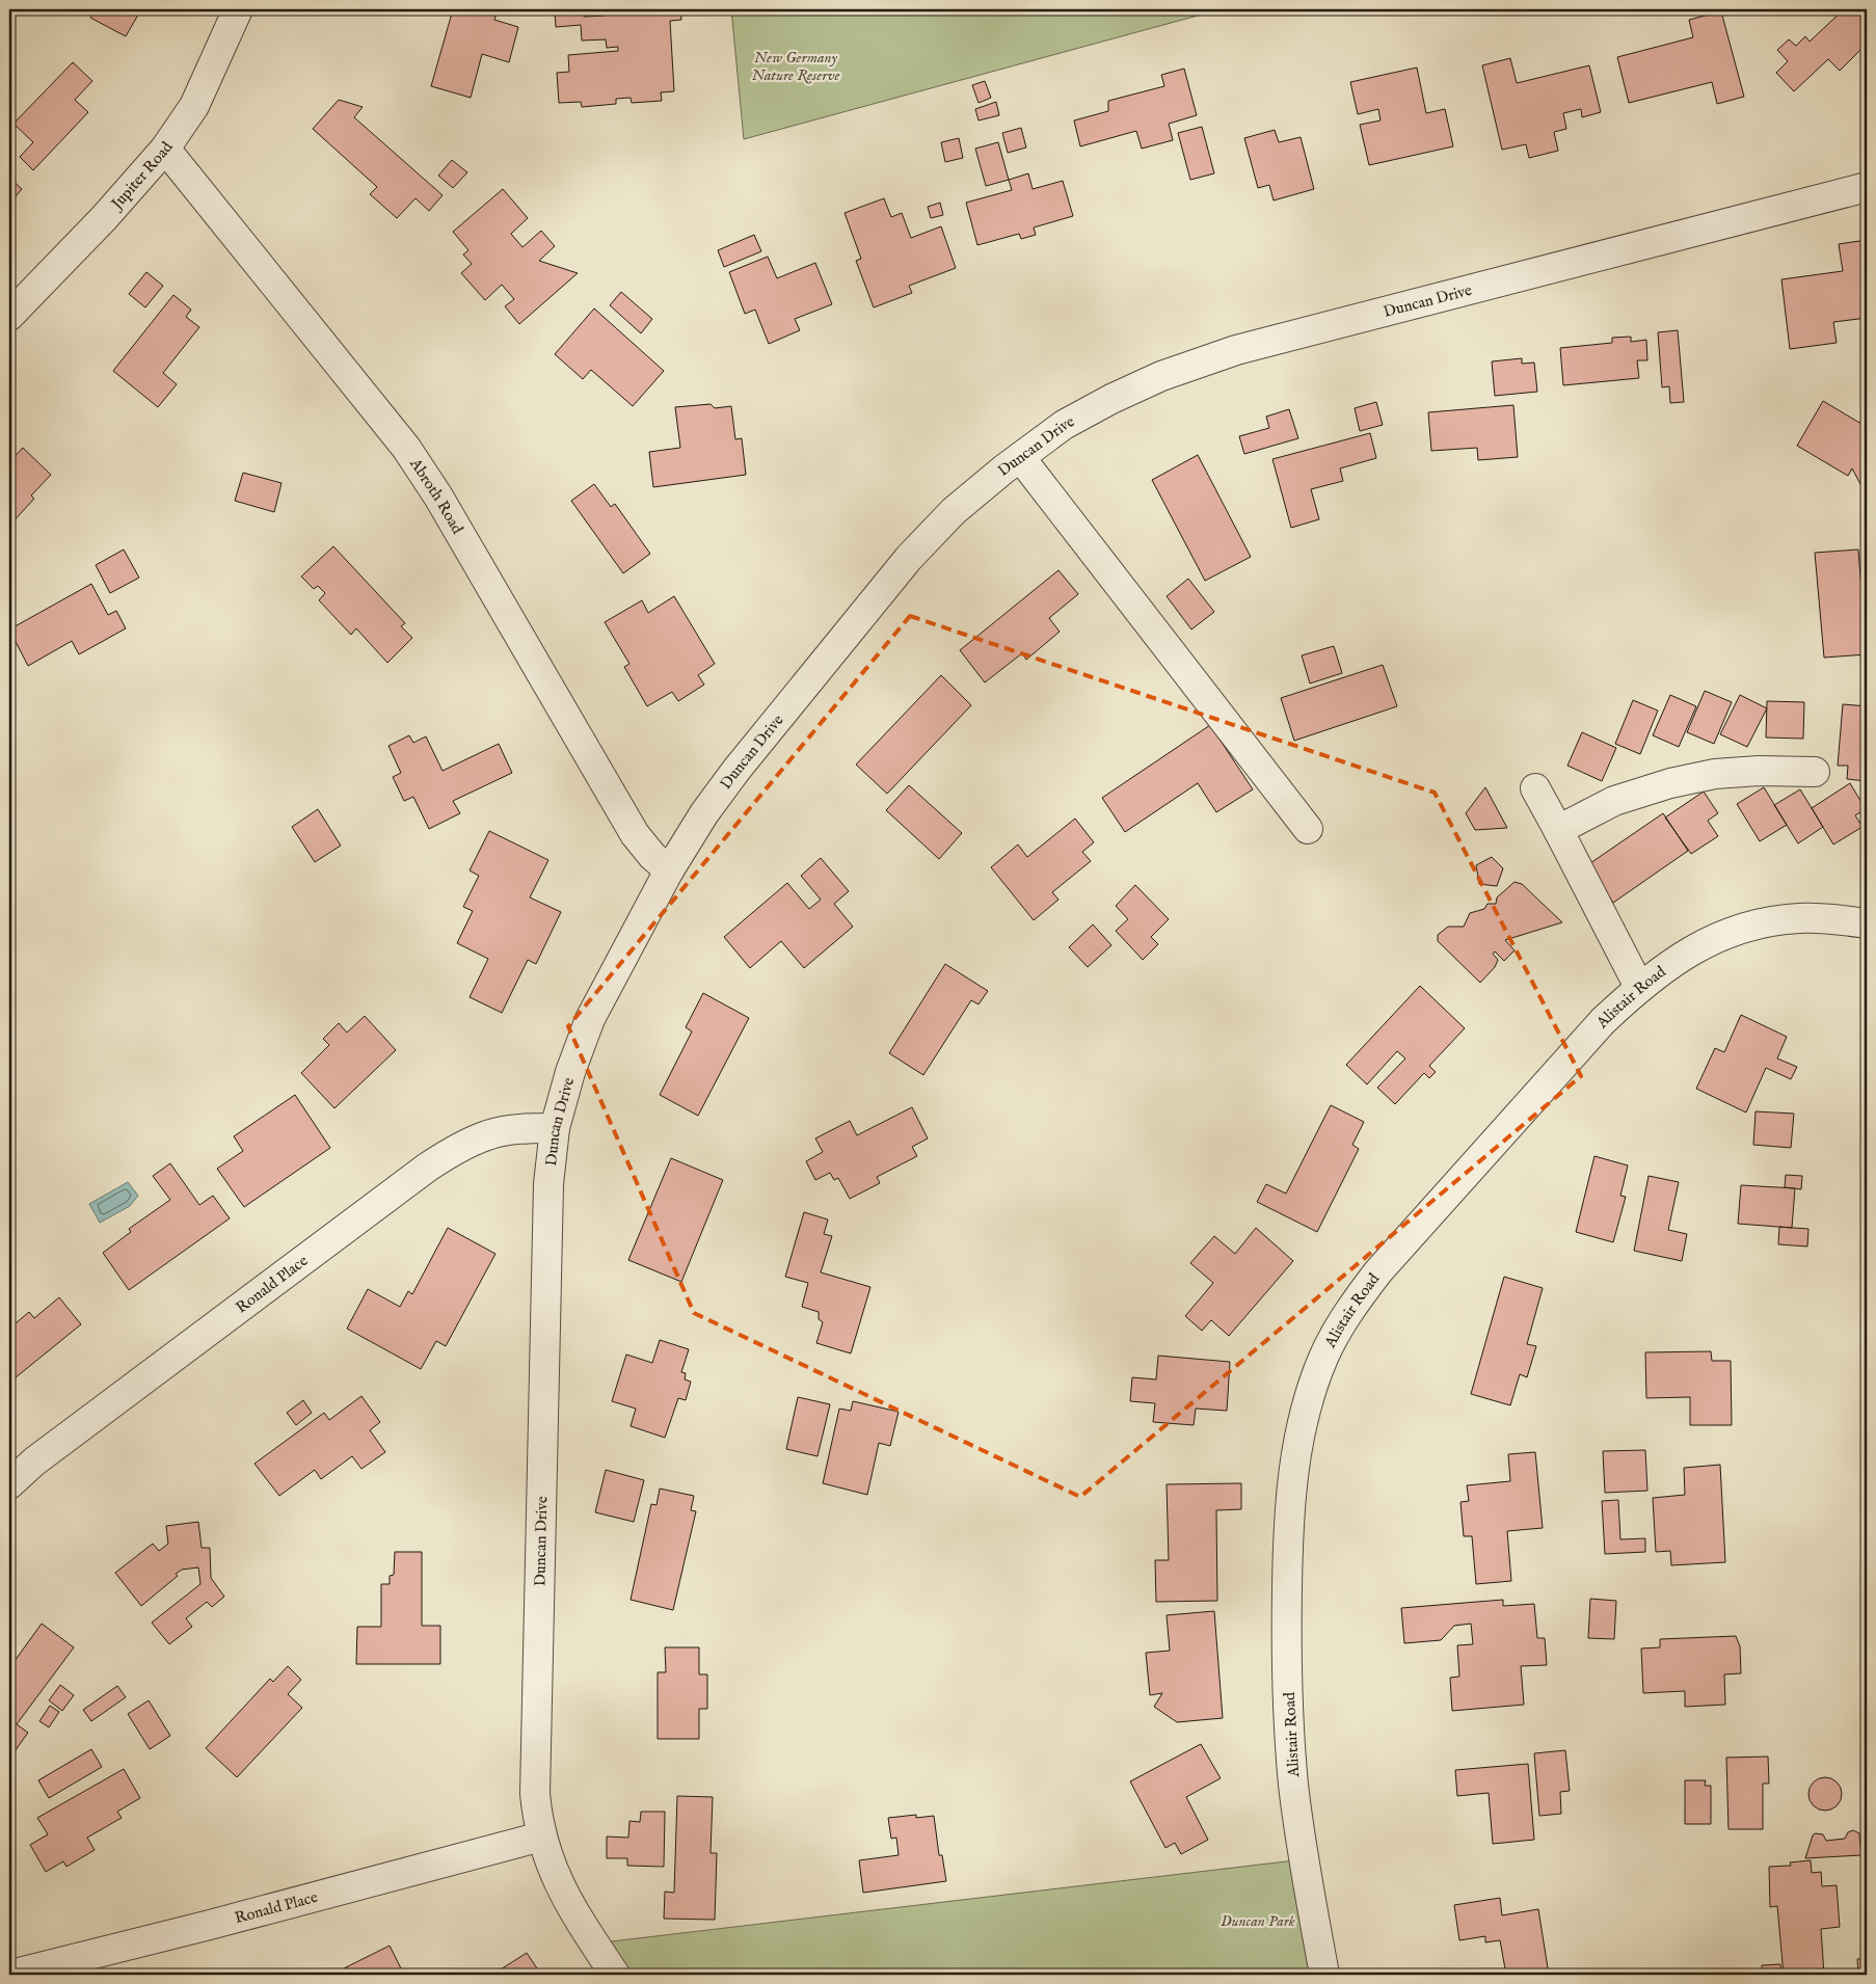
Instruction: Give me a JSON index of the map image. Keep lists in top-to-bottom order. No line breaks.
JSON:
{"streets":{"street":["Jupiter Road","Duncan Drive","Abroth Road","Alistair Road","Ronald Place"]},"crossings":[["Jupiter Road","Abroth Road"],["Duncan Drive","Abroth Road"],["Duncan Drive","Ronald Place"]],"parks":["New Germany Nature Reserve","Duncan Park"]}
